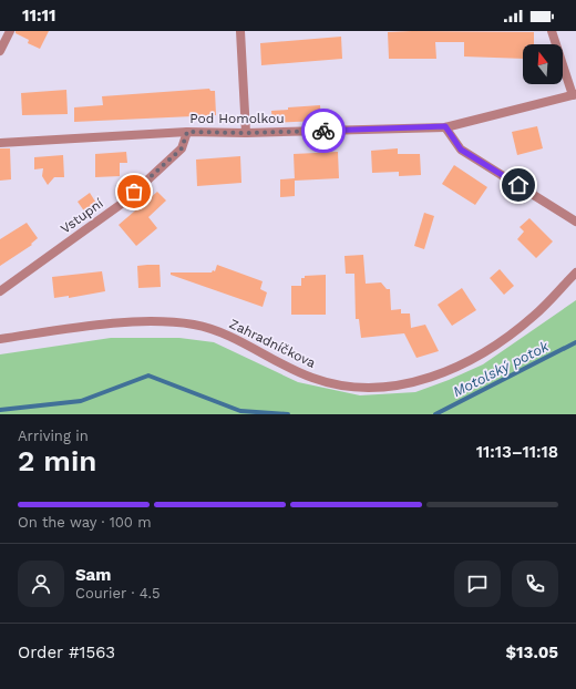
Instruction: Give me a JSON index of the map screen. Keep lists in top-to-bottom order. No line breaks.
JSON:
{"streets":{"street":["Pod Homolkou","Vstupní","Zahradníčkova"]},"crossings":[["Pod Homolkou","Vstupní"]],"water":["Motolský potok"],"north":"top","page":{"status":"11:11","heading":["2 min","Arriving in","11:13–11:18"],"panel":["Sam","Courier · 4.5","Order #1563","$13.05"],"bar":"On the way · 100 m"}}
